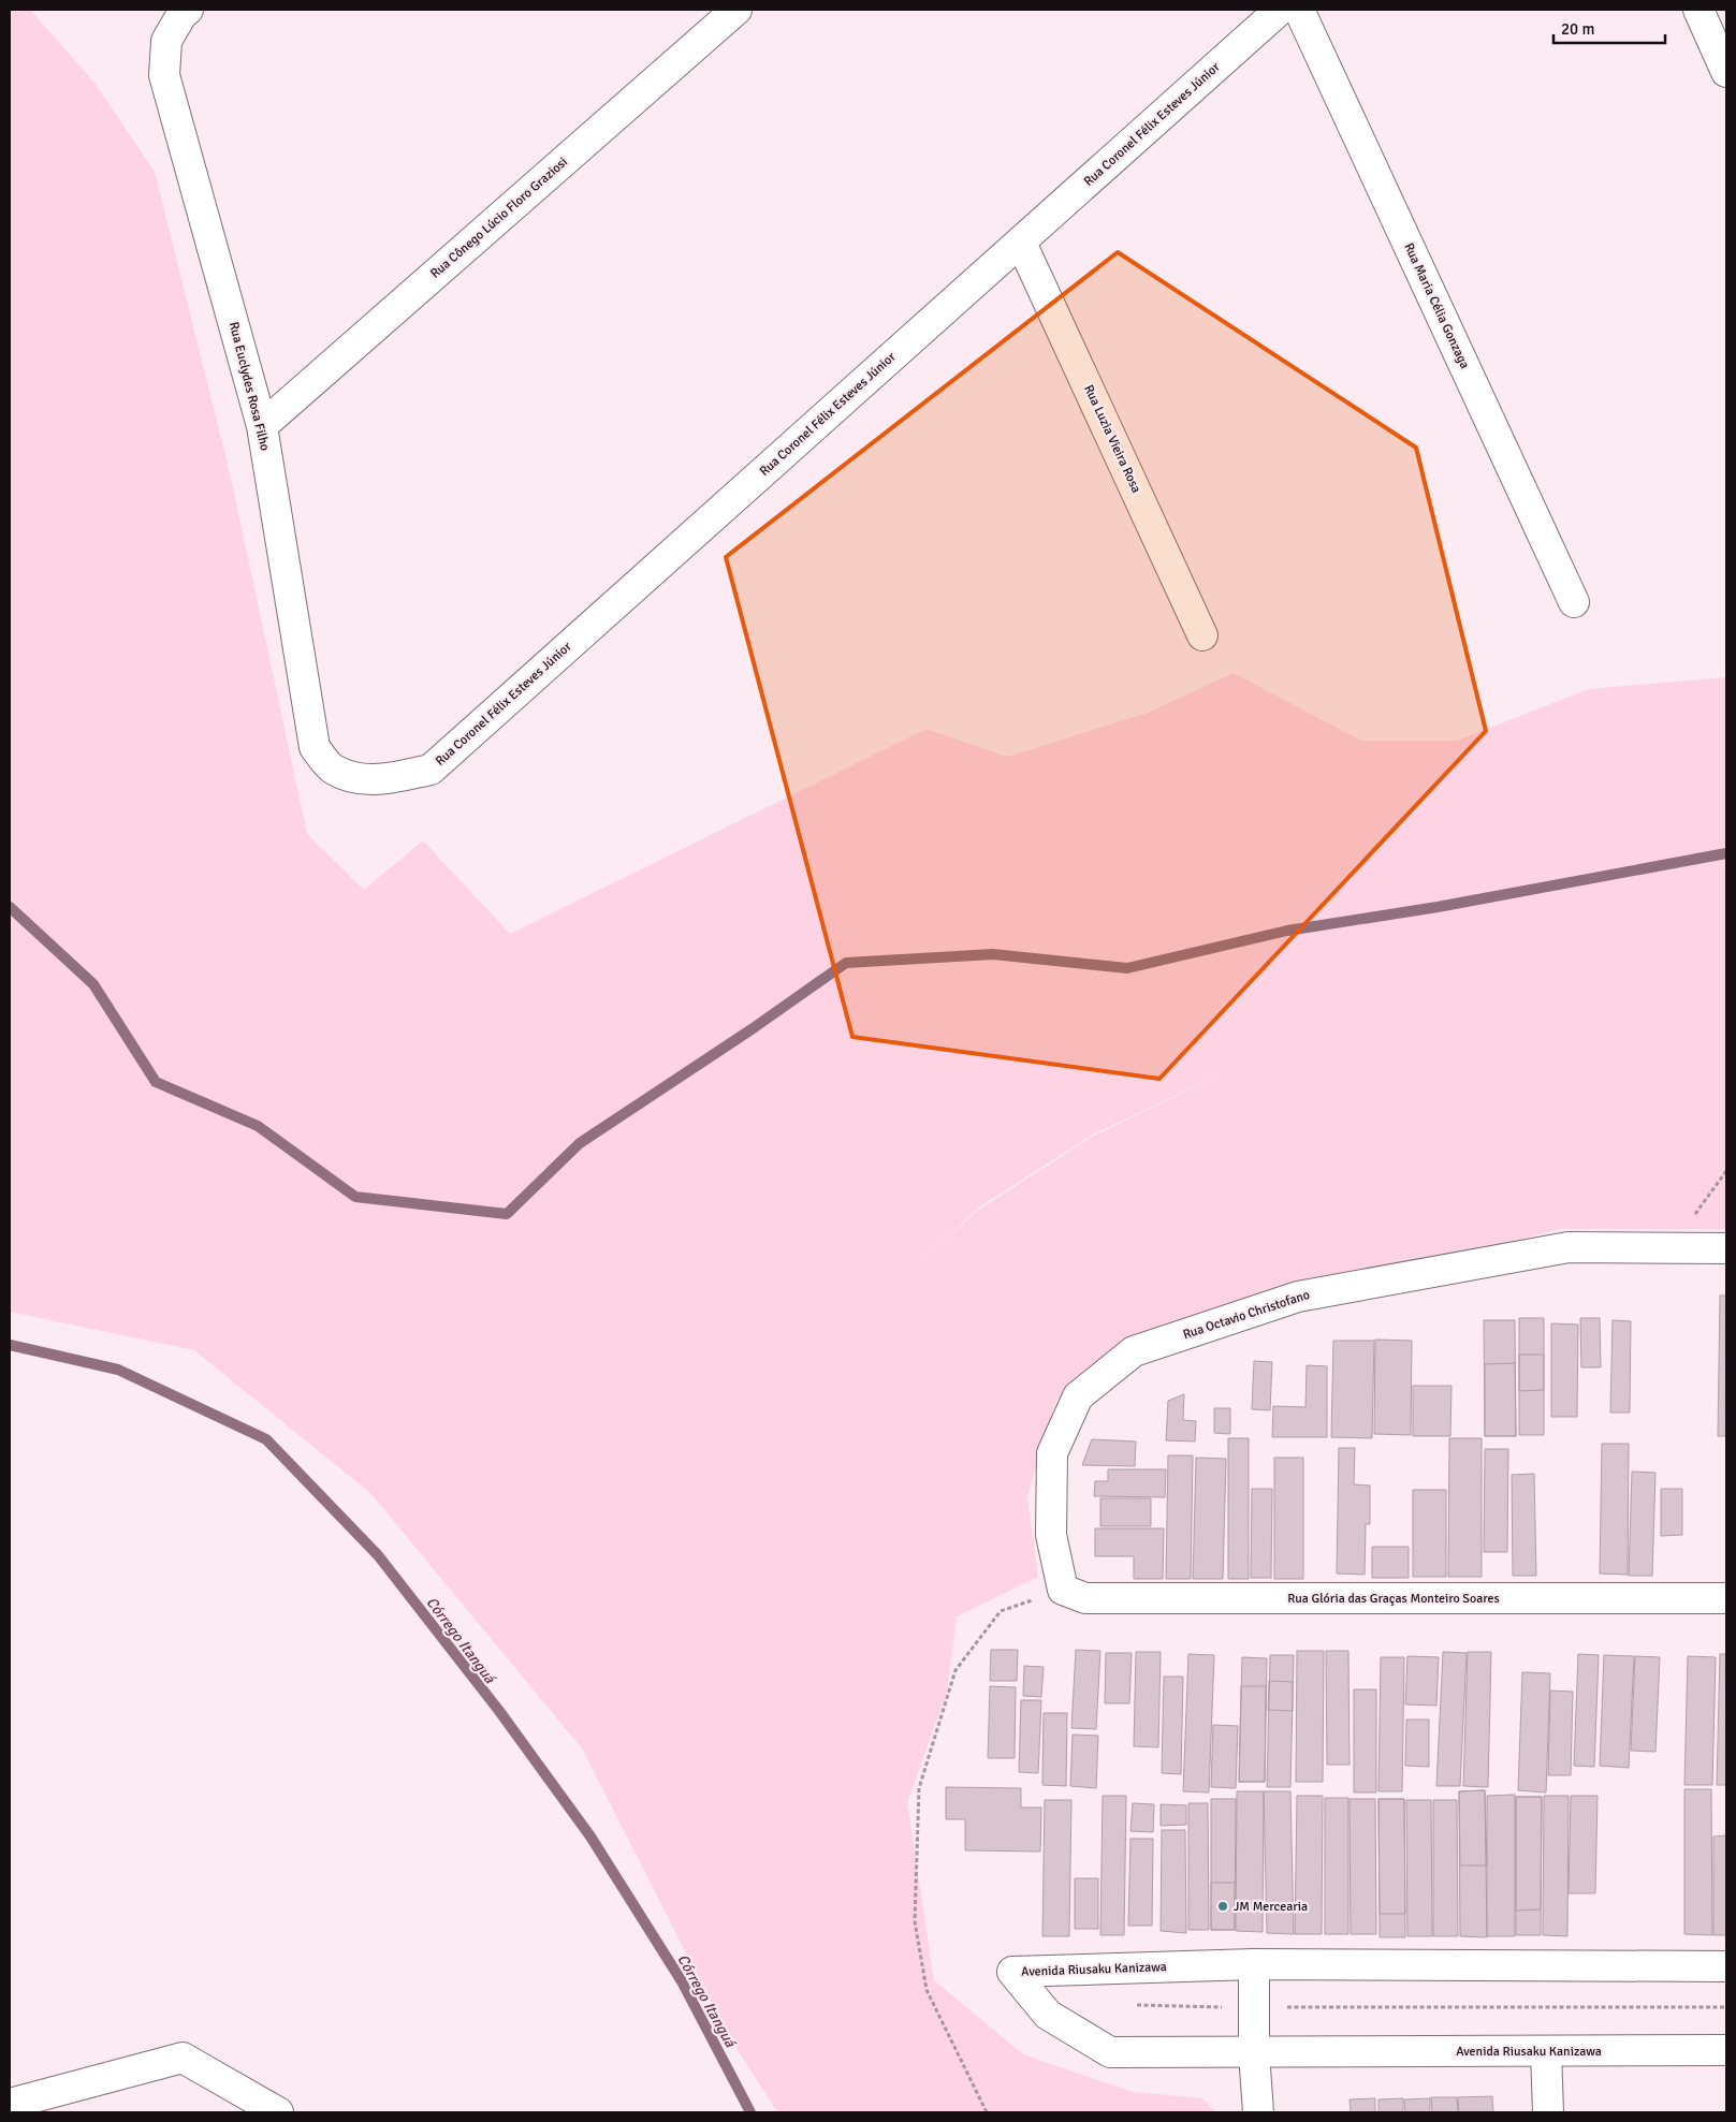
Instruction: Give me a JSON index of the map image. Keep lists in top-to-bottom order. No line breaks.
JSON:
{"streets":{"street":["Rua Coronel Félix Esteves Júnior","Rua Cônego Lúcio Floro Graziosi","Rua Maria Célia Gonzaga","Rua Euclydes Rosa Filho","Rua Luzia Vieira Rosa","Rua Octavio Christofano","Rua Glória das Graças Monteiro Soares","Avenida Riusaku Kanizawa"]},"crossings":[["Rua Coronel Félix Esteves Júnior","Rua Euclydes Rosa Filho"],["Rua Coronel Félix Esteves Júnior","Rua Luzia Vieira Rosa"],["Rua Cônego Lúcio Floro Graziosi","Rua Euclydes Rosa Filho"],["Rua Octavio Christofano","Rua Glória das Graças Monteiro Soares"]],"water":["Córrego Itanguá"],"places":["JM Mercearia"],"scale_bar":"20 m"}
